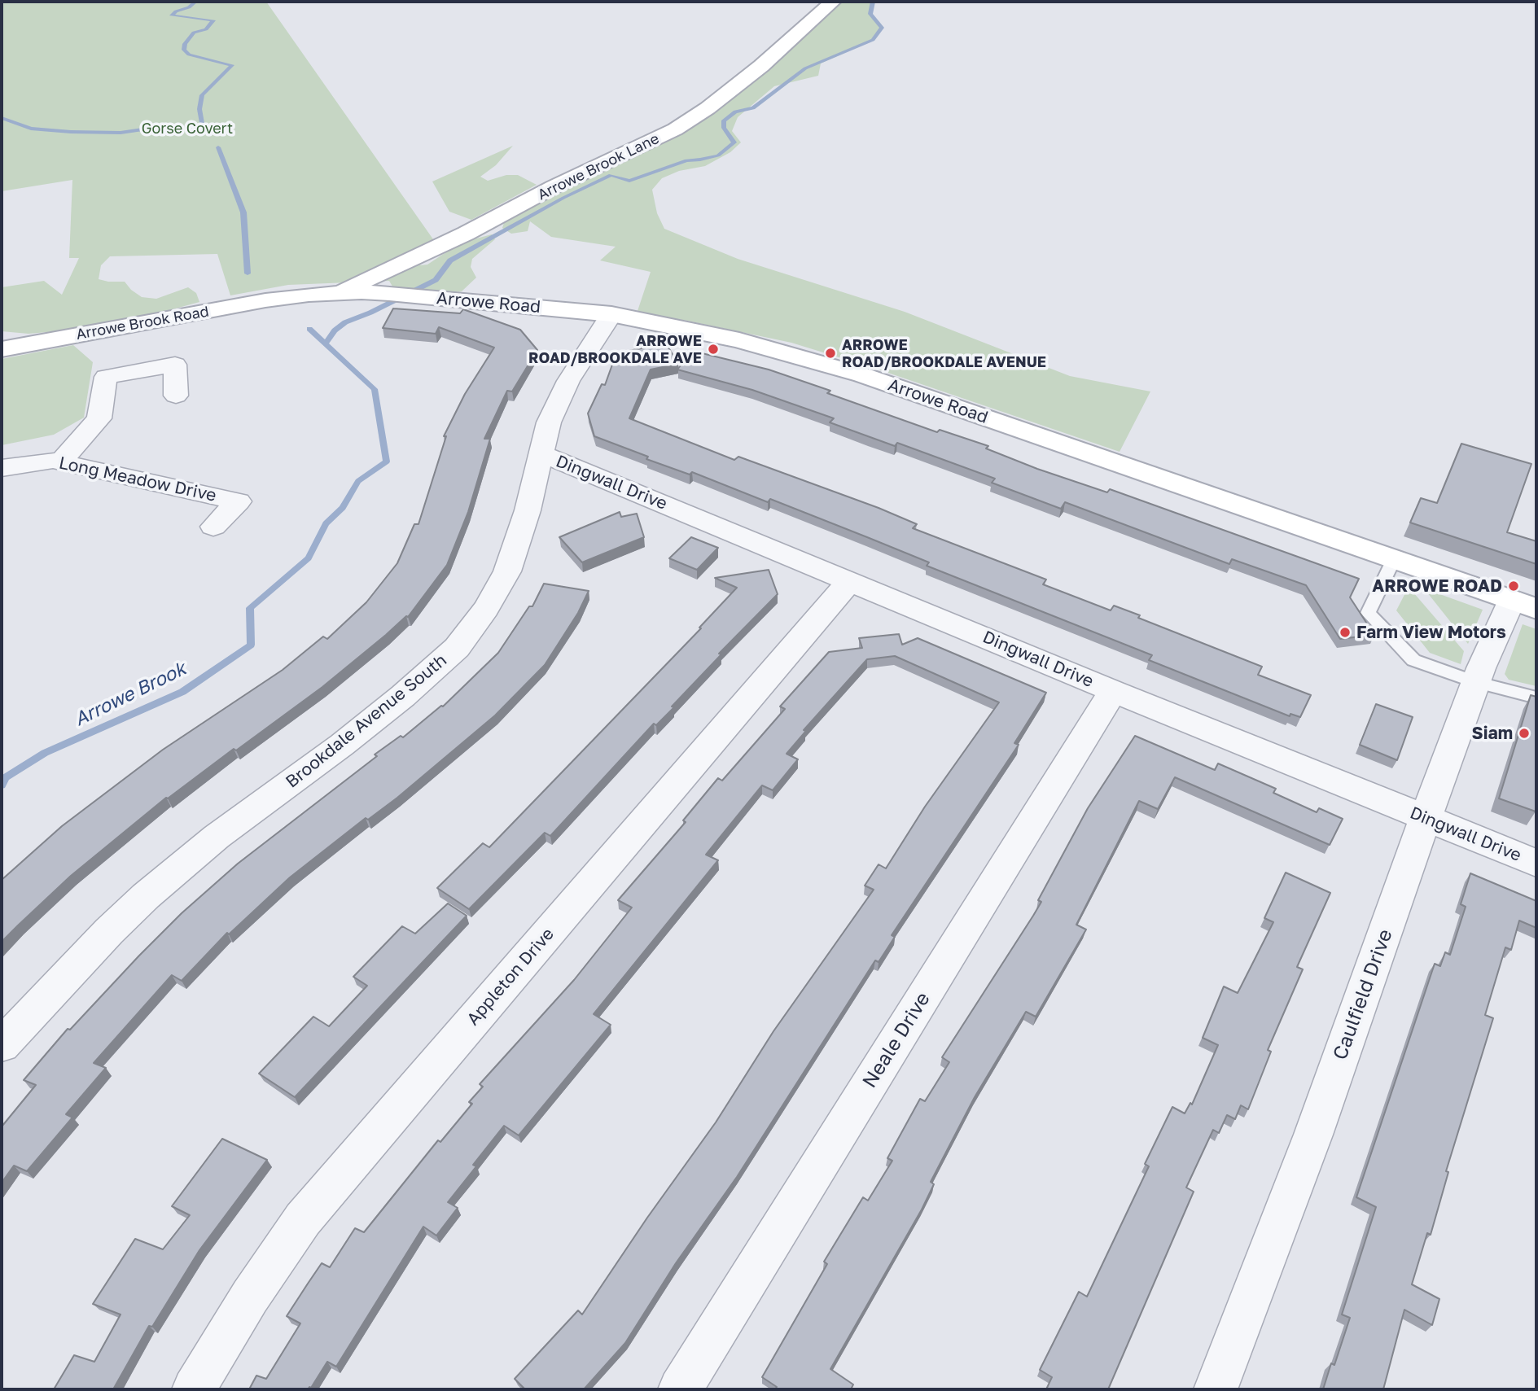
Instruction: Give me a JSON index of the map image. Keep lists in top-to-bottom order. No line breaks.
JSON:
{"streets":{"street":["Arrowe Brook Lane","Arrowe Road","Arrowe Brook Road","Long Meadow Drive","Dingwall Drive","Brookdale Avenue South","Appleton Drive","Caulfield Drive","Neale Drive"]},"crossings":[["Arrowe Brook Lane","Arrowe Road"],["Arrowe Road","Arrowe Brook Road"],["Arrowe Road","Brookdale Avenue South"],["Arrowe Road","Caulfield Drive"],["Dingwall Drive","Brookdale Avenue South"],["Dingwall Drive","Appleton Drive"],["Dingwall Drive","Caulfield Drive"],["Dingwall Drive","Neale Drive"]],"water":["Arrowe Brook"],"parks":["Gorse Covert"],"places":["ARROWE ROAD/BROOKDALE AVE","ARROWE ROAD/BROOKDALE AVENUE","ARROWE ROAD","Farm View Motors","Siam"]}
